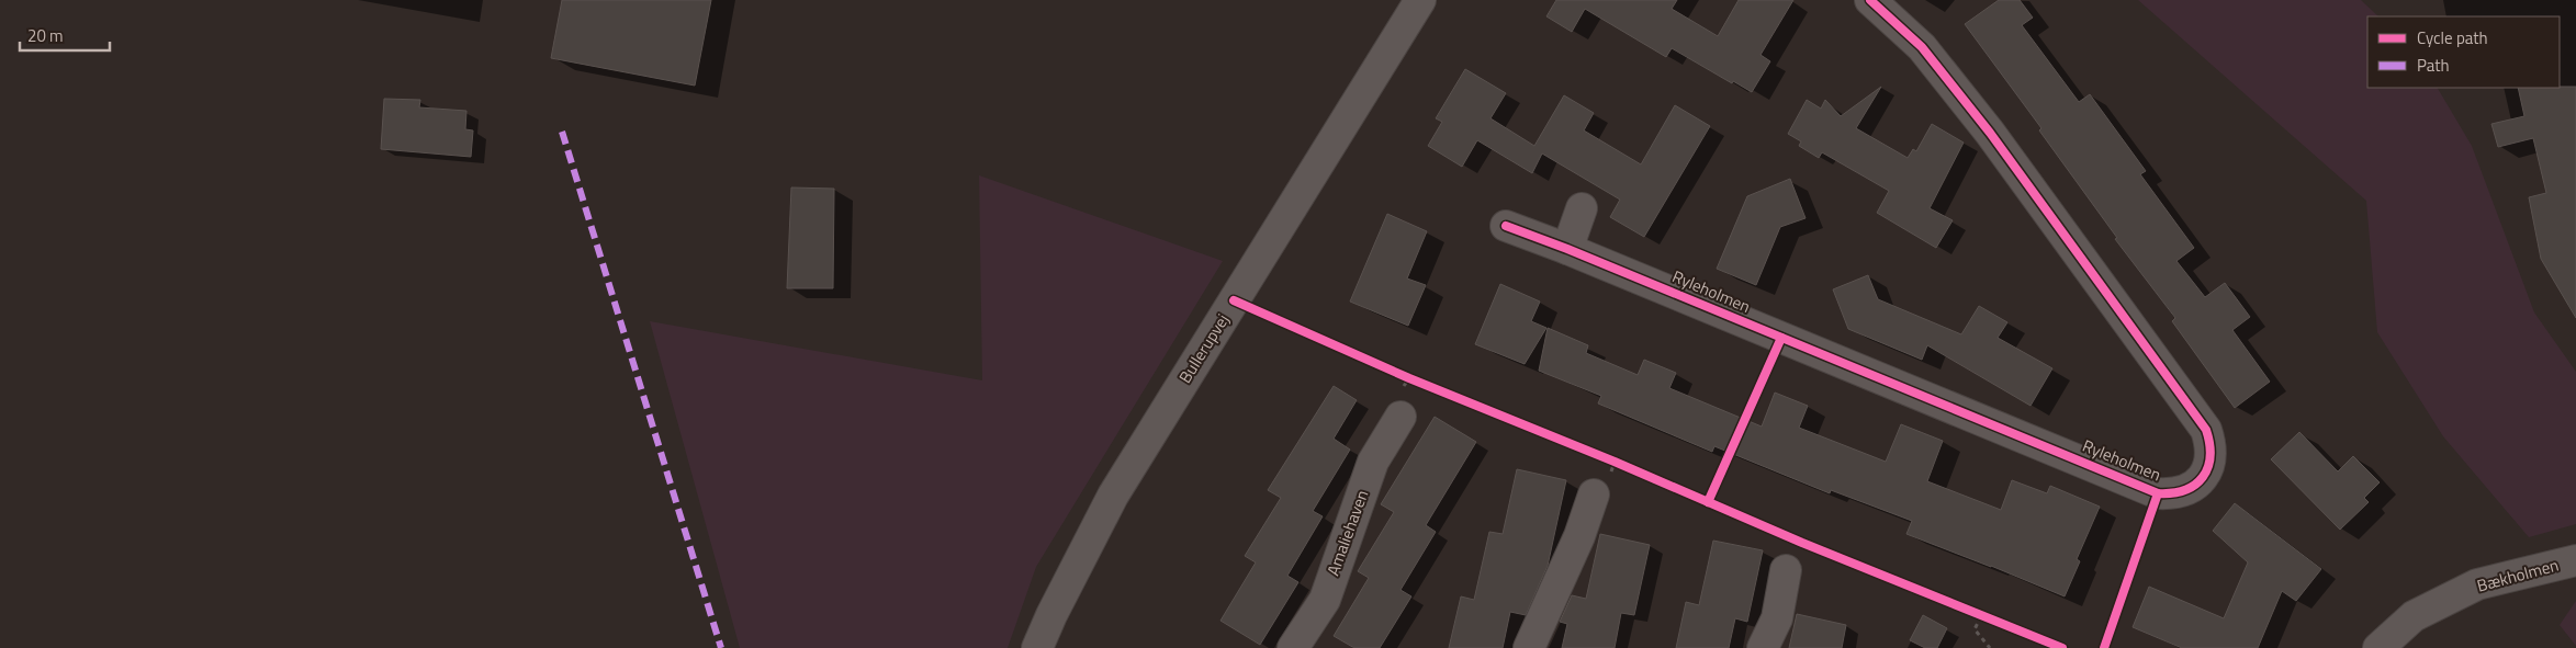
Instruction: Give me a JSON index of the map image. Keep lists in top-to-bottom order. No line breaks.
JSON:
{"streets":{"street":["Ryleholmen","Bullerupvej","Amaliehaven","Bækholmen"]},"legend":["Cycle path","Path"],"scale_bar":"20 m"}
